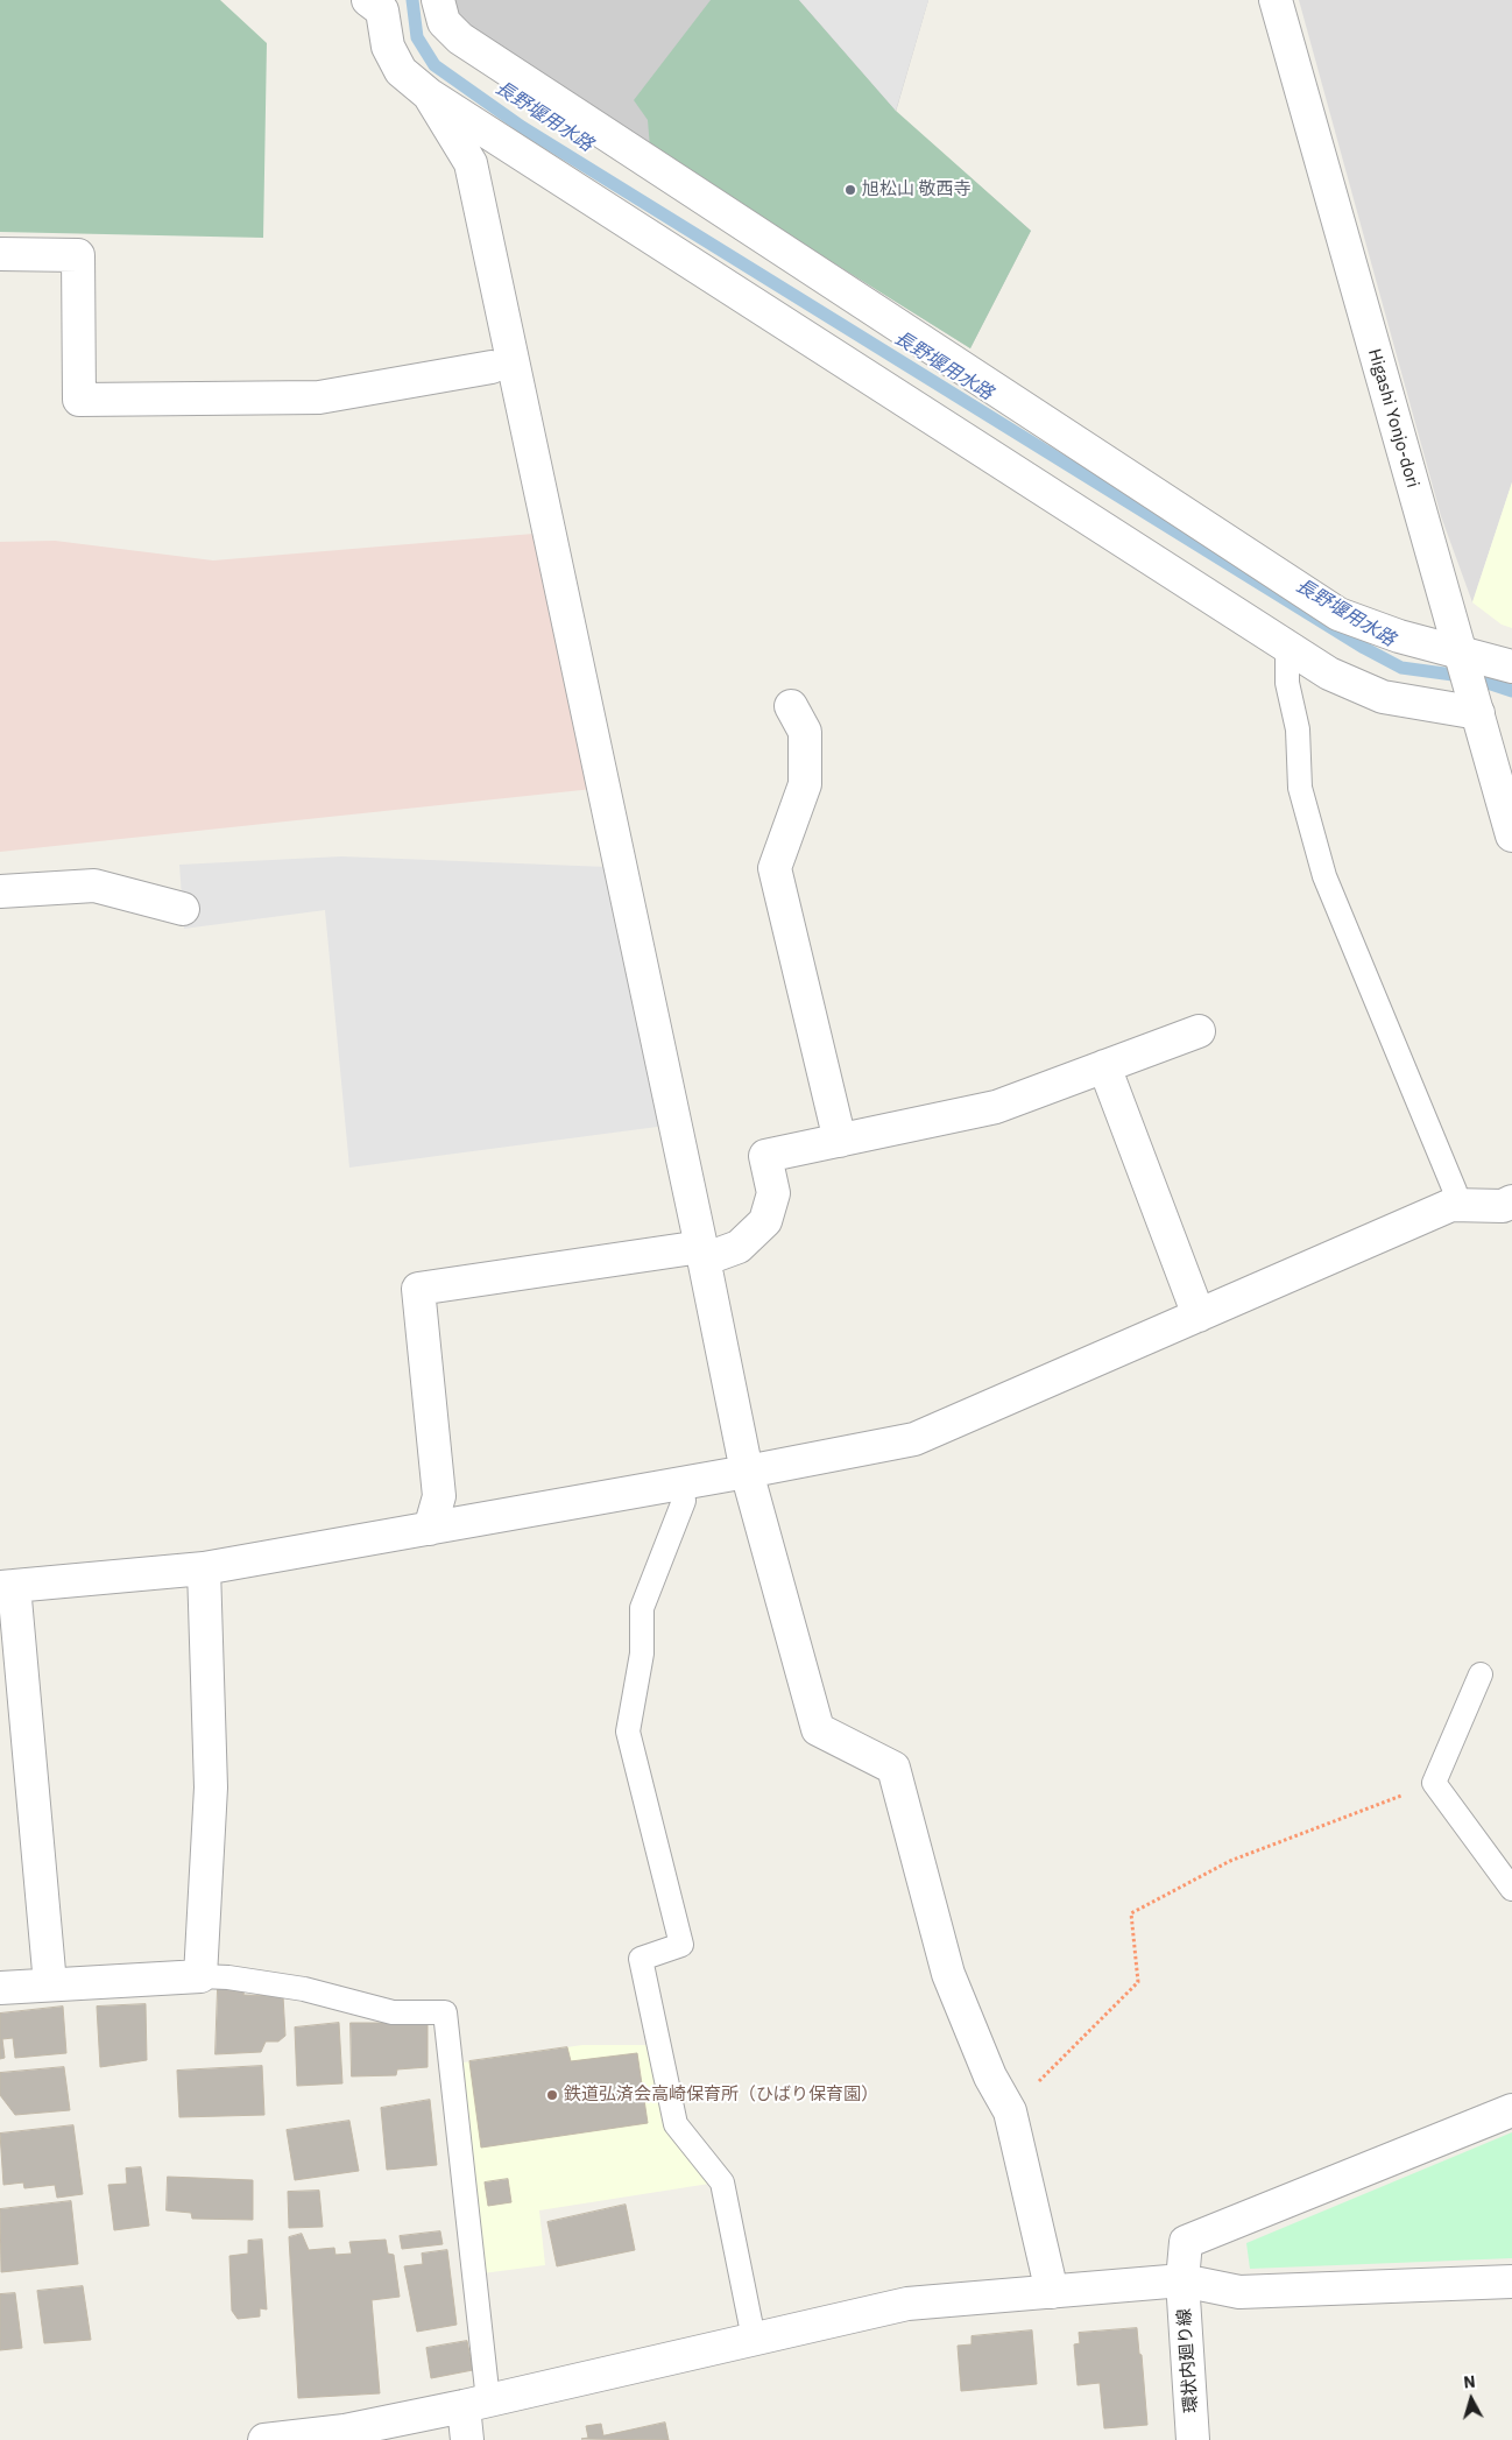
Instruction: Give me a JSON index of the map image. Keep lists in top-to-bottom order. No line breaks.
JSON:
{"streets":{"street":["Higashi Yonjo-dori","環状内廻り線"]},"water":["長野堰用水路"],"places":["旭松山 敬西寺","鉄道弘済会高崎保育所（ひばり保育園）"],"north":"top"}
